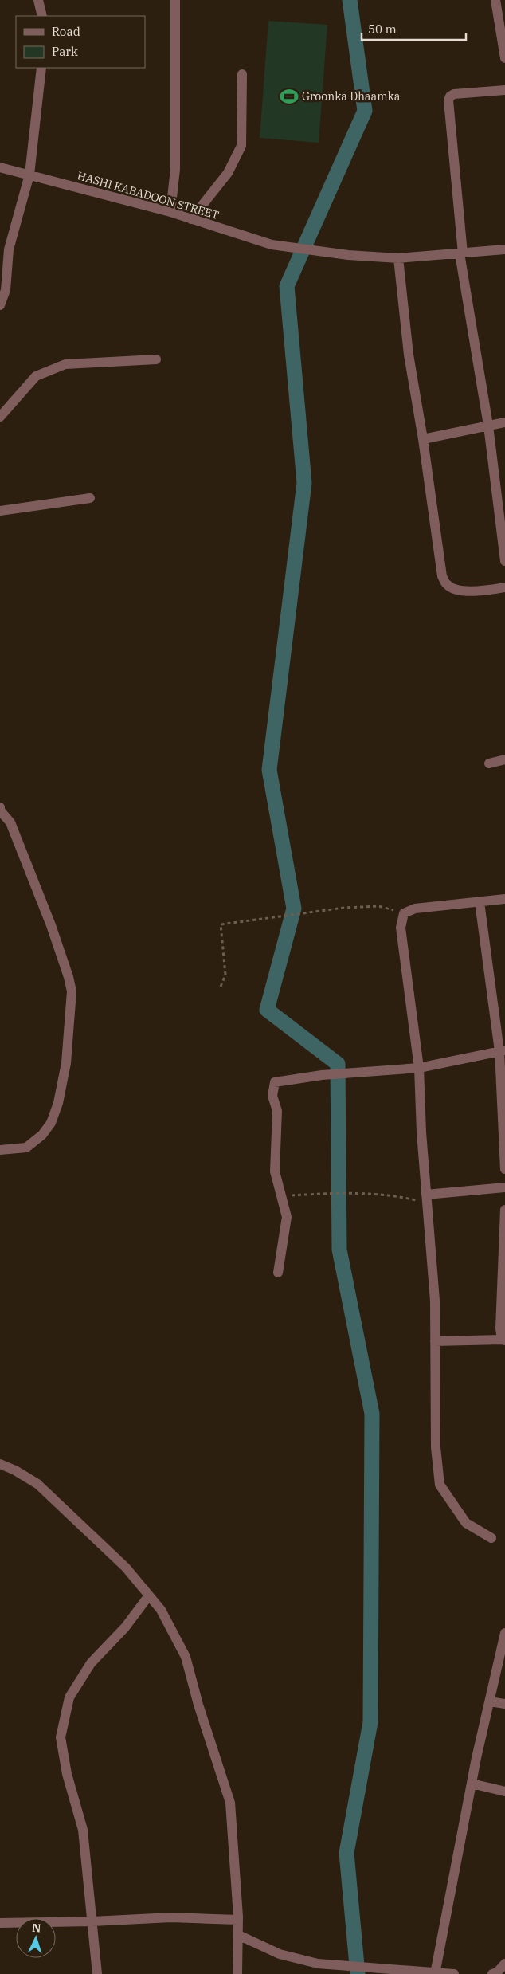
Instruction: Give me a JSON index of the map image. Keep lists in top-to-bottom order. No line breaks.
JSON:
{"streets":{"street":["HASHI KABADOON STREET"]},"places":{"sports":["Groonka Dhaamka"]},"legend":["Road","Park"],"scale_bar":"50 m","north":"top"}
